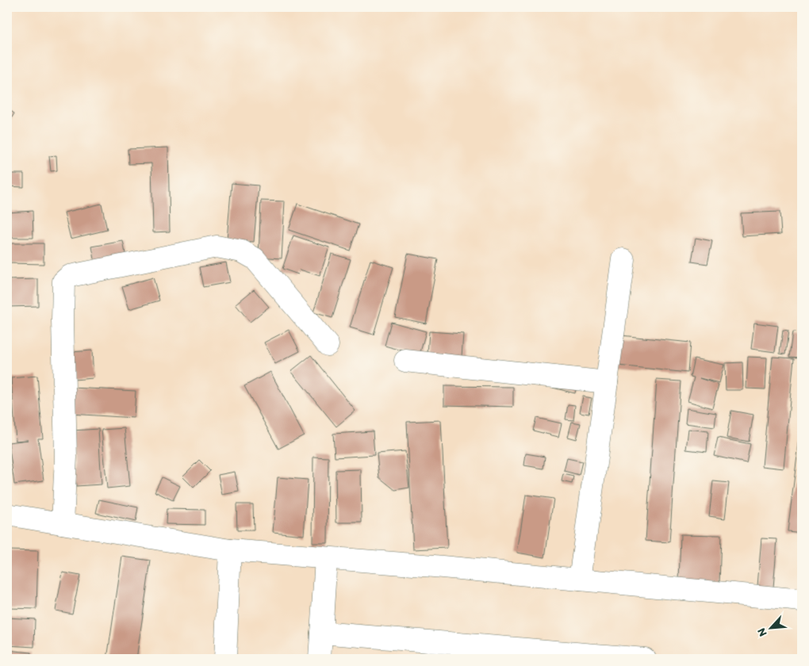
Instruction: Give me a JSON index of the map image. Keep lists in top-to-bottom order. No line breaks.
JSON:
{"north":"bottom left"}
